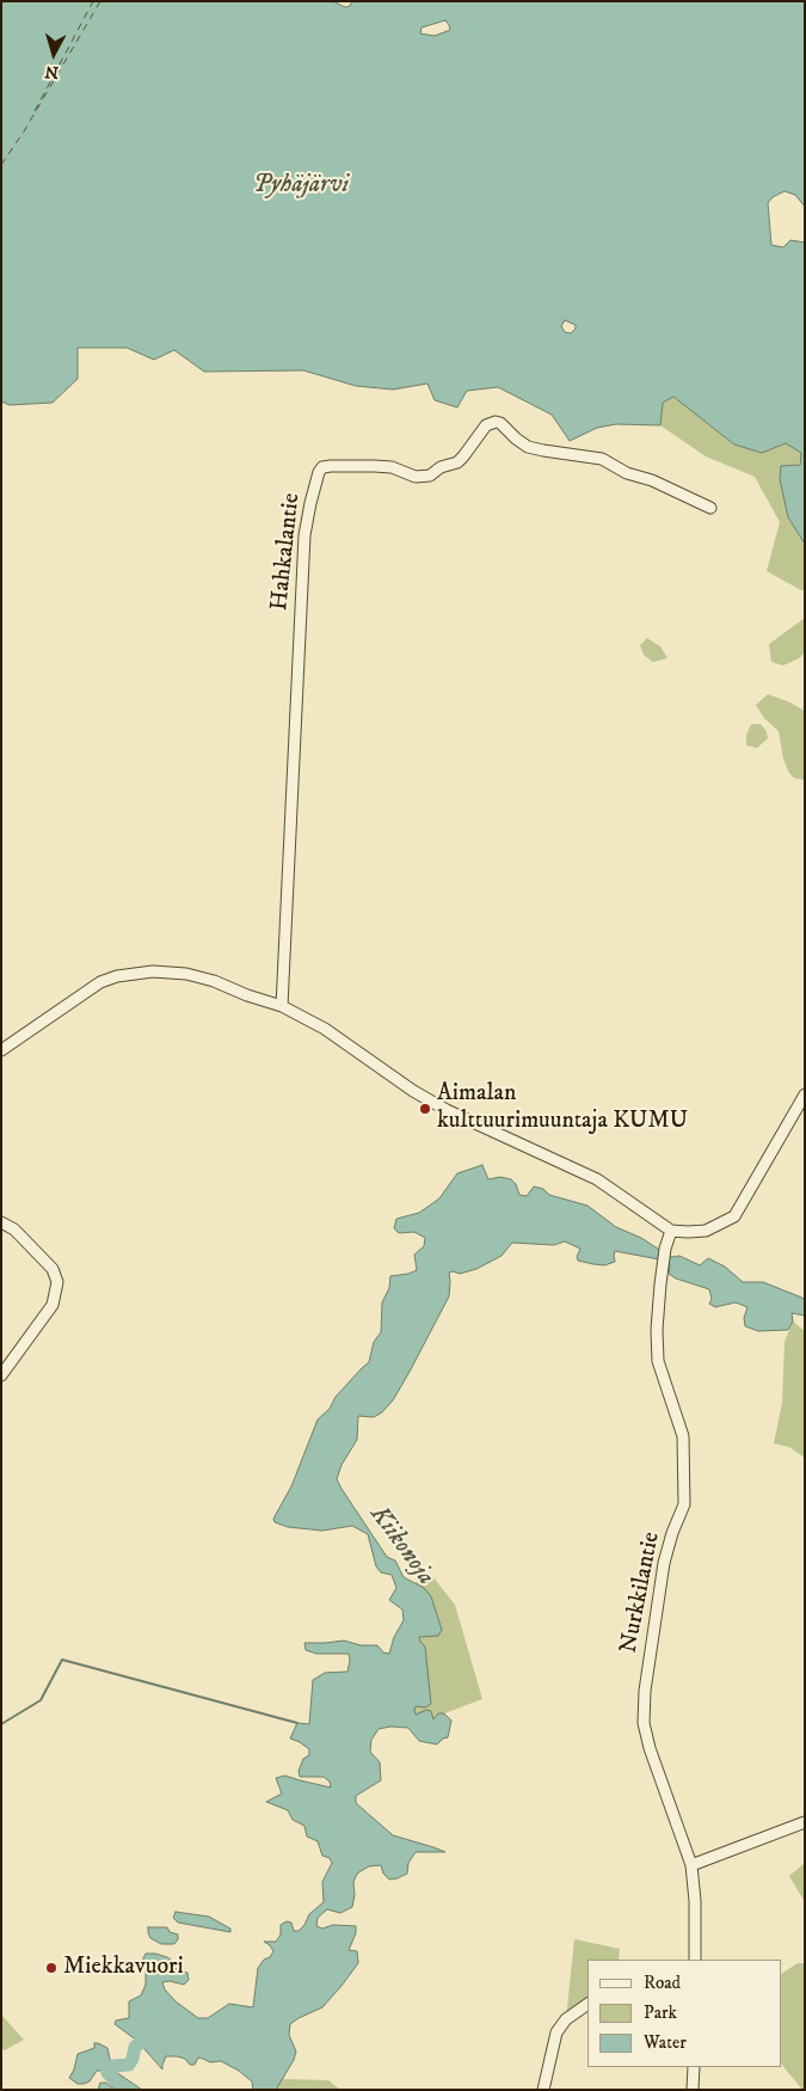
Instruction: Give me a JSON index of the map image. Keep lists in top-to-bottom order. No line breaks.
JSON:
{"streets":{"street":["Hahkalantie","Nurkkilantie"]},"water":["Pyhäjärvi","Kiikonoja"],"places":["Aimalan kulttuurimuuntaja KUMU","Miekkavuori"],"legend":["Road","Park","Water"],"north":"bottom"}
